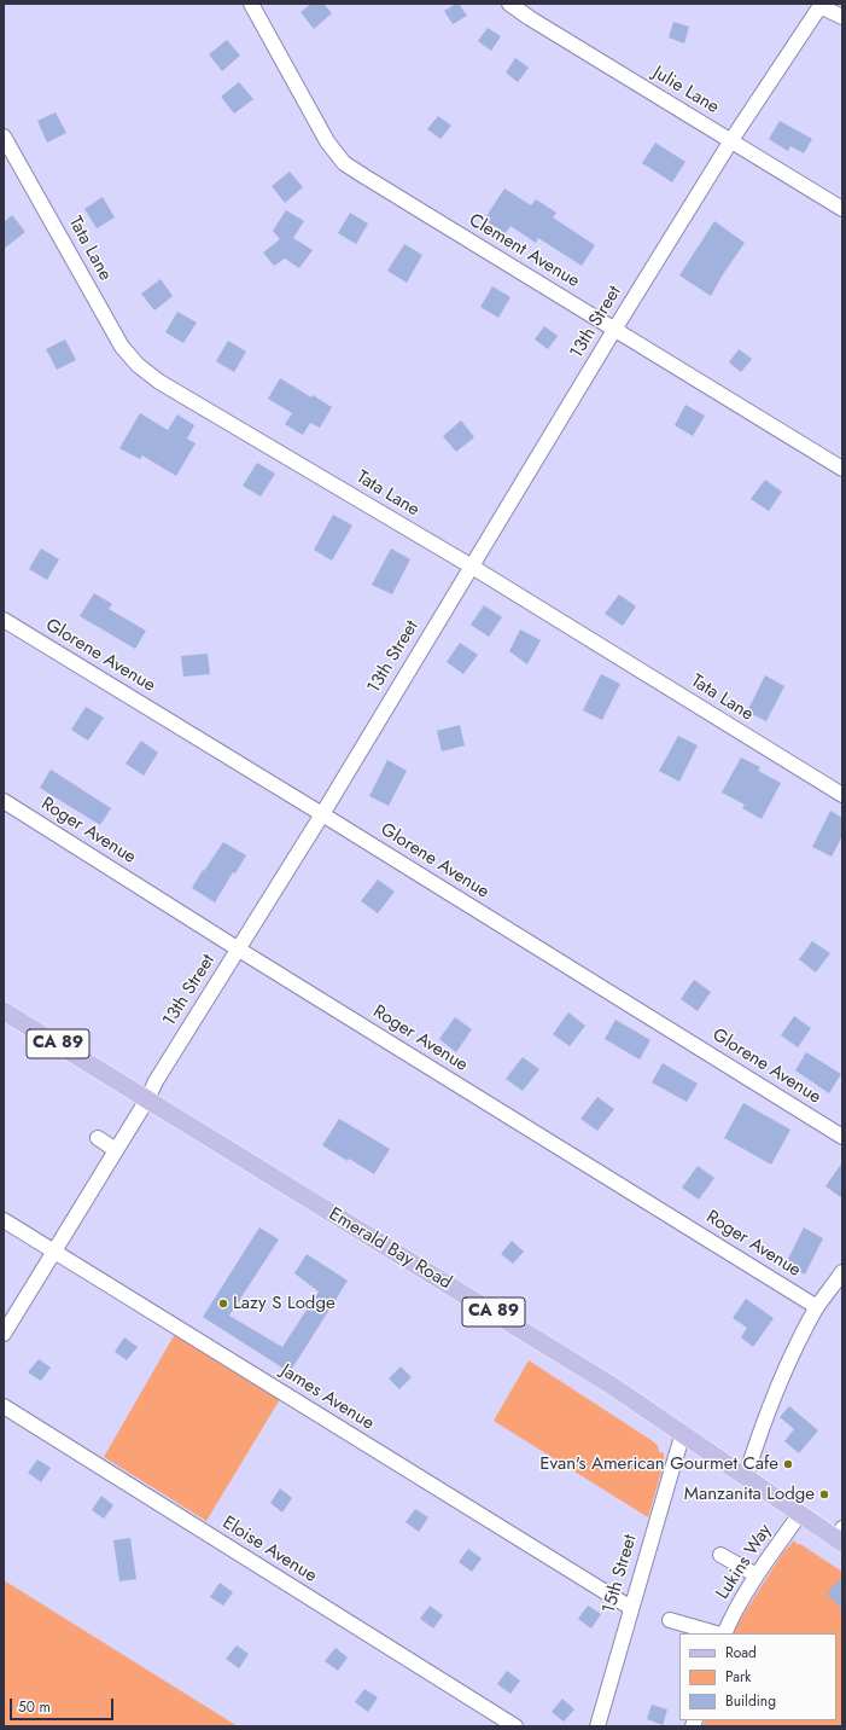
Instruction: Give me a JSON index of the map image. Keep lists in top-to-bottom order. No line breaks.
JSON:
{"streets":{"main road":["CA 89","Emerald Bay Road"],"street":["Julie Lane","Tata Lane","Clement Avenue","13th Street","Glorene Avenue","Roger Avenue","James Avenue","Eloise Avenue","Lukins Way","15th Street"]},"crossings":[["Julie Lane","13th Street"],["Tata Lane","13th Street"],["Clement Avenue","13th Street"],["13th Street","Glorene Avenue"],["13th Street","Roger Avenue"],["13th Street","Emerald Bay Road"],["13th Street","James Avenue"],["Emerald Bay Road","Lukins Way"],["Emerald Bay Road","15th Street"],["James Avenue","15th Street"]],"places":["Lazy S Lodge","Evan's American Gourmet Cafe","Manzanita Lodge"],"legend":["Road","Park","Building"],"scale_bar":"50 m"}
